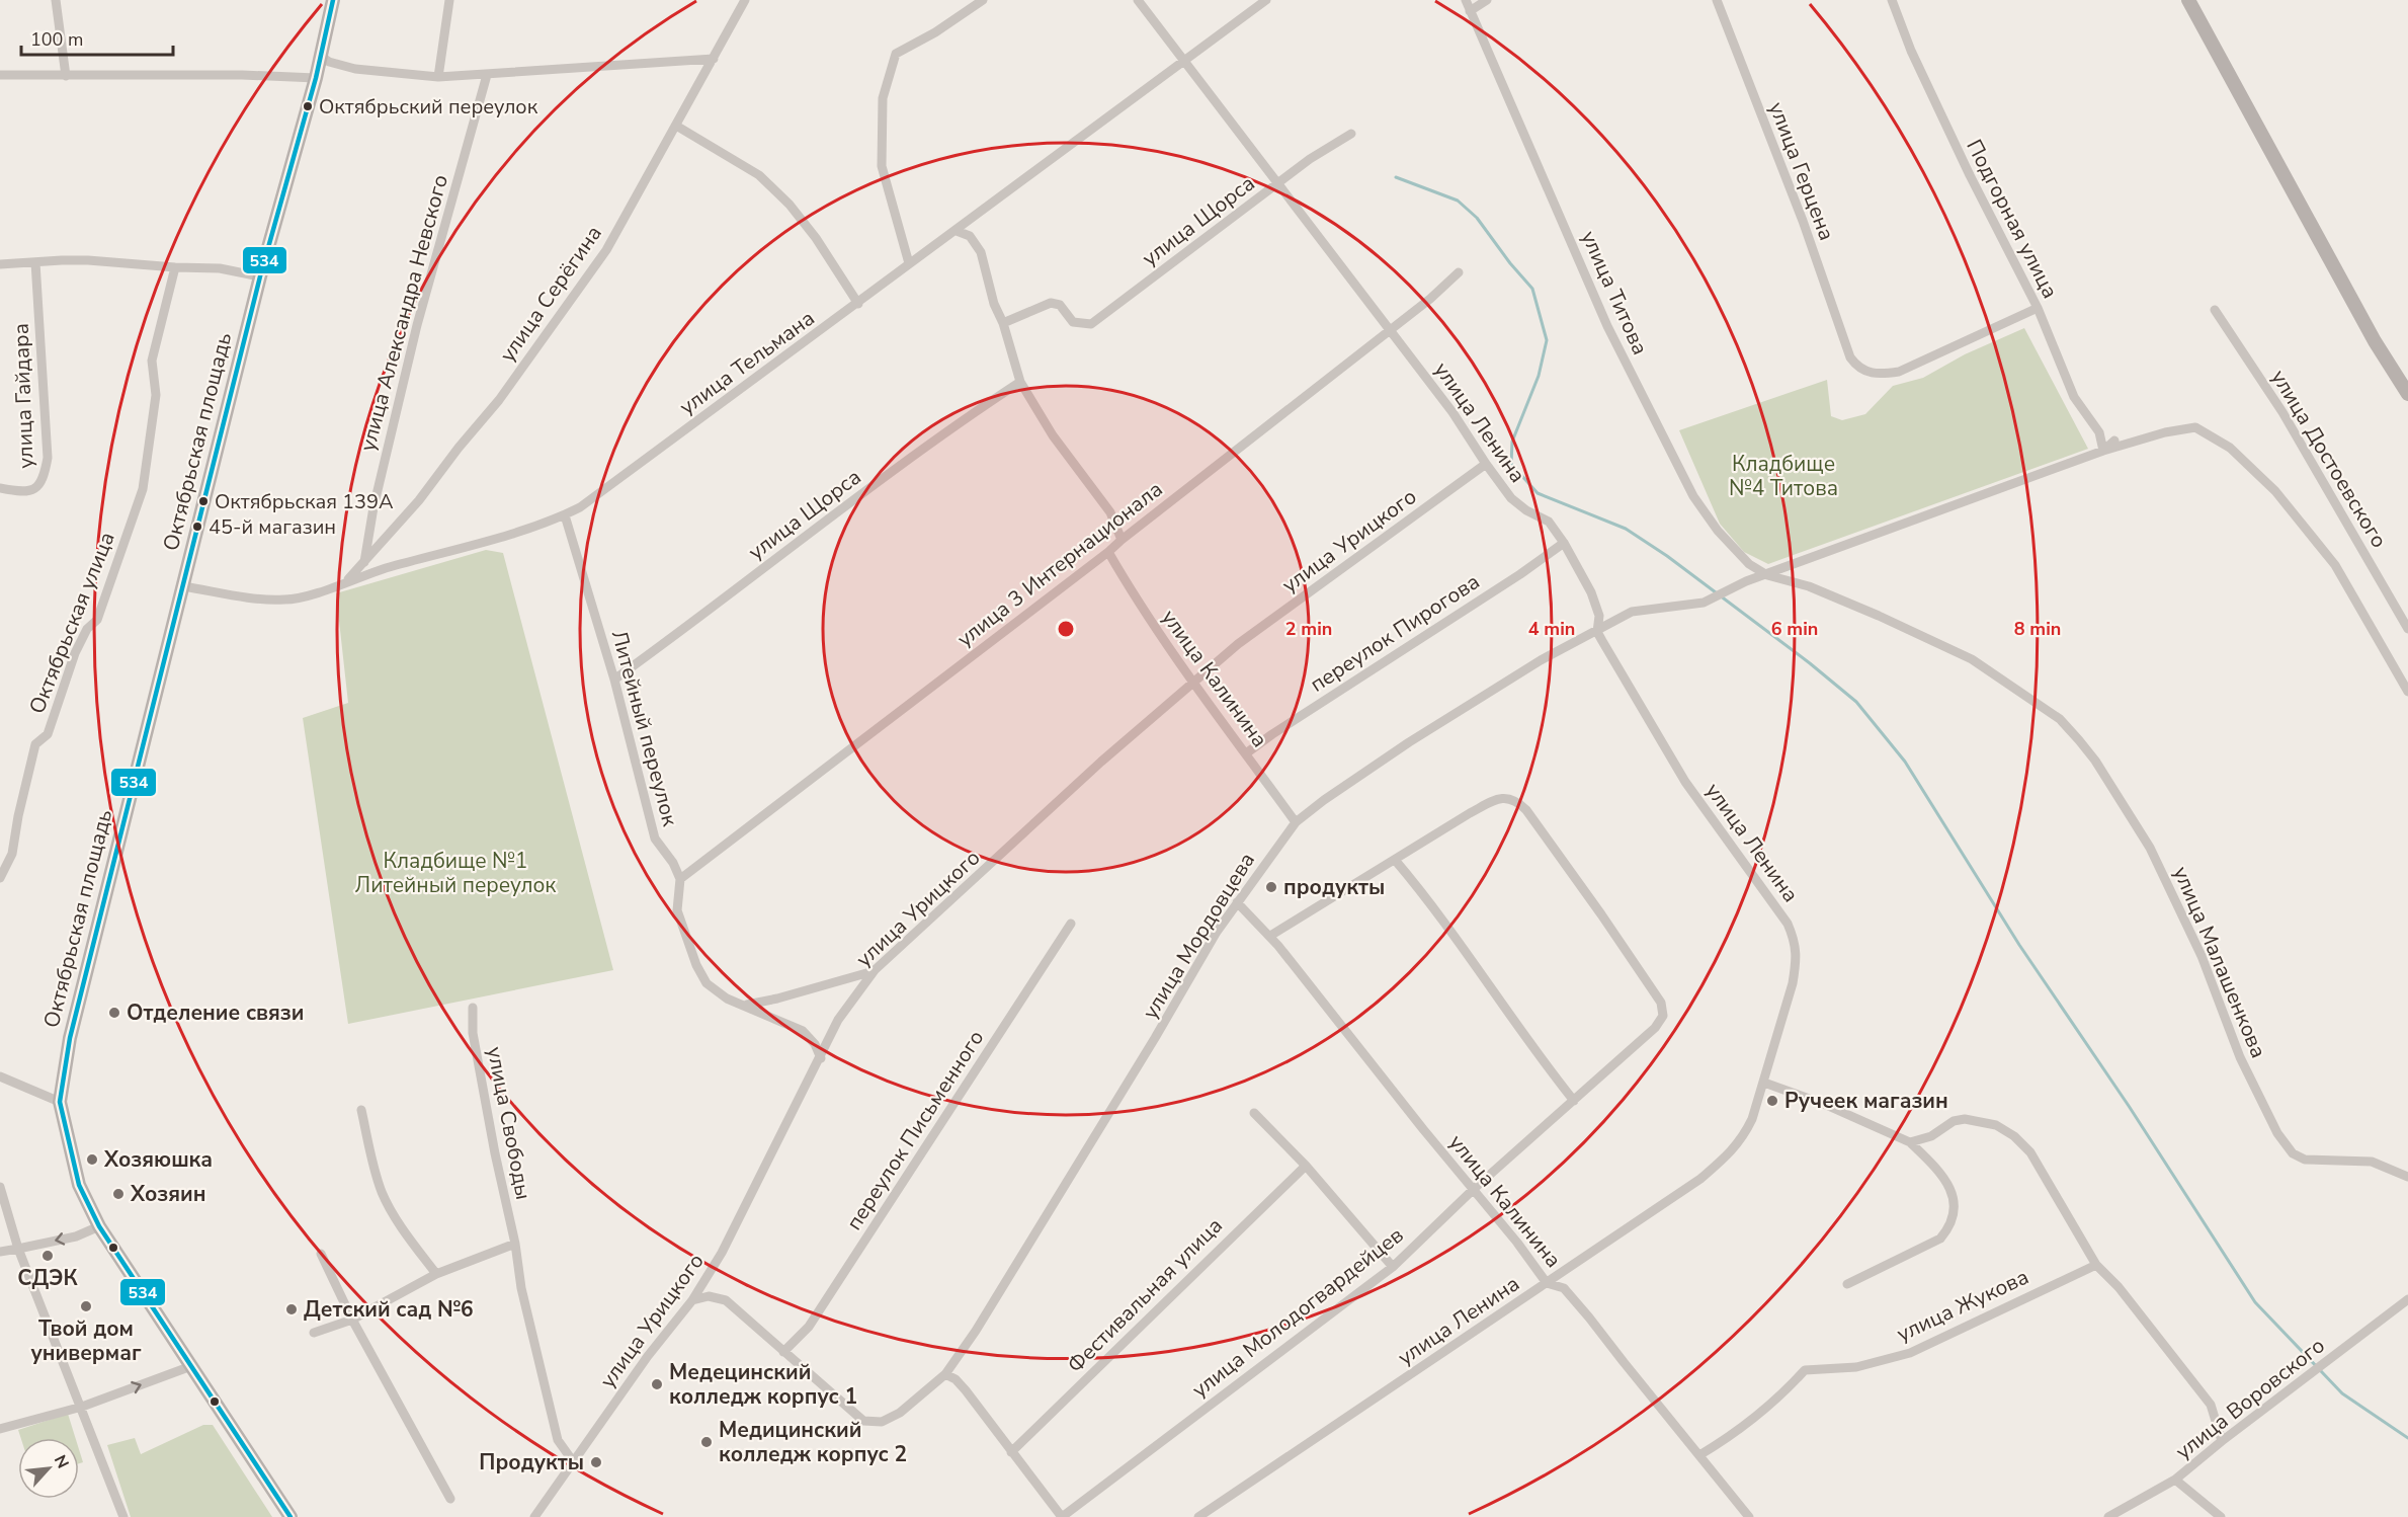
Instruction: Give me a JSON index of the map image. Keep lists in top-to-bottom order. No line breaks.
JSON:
{"streets":{"main road":["Октябрьская площадь"],"street":["улица Герцена","Подгорная улица","улица Щорса","улица Титова","улица Серёгина","улица Александра Невского","улица Тельмана","улица Гайдара","улица Ленина","улица Достоевского","улица Урицкого","улица 3 Интернационала","Октябрьская улица","переулок Пирогова","улица Калинина","Литейный переулок","улица Мордовцева","улица Малашенкова","улица Свободы","переулок Письменного","Фестивальная улица","улица Жукова","улица Молодогвардейцев","улица Воровского"]},"crossings":[["улица Герцена","Подгорная улица"],["улица Щорса","улица Ленина"],["улица Щорса","Литейный переулок"],["улица Титова","улица Мордовцева"],["улица Титова","улица Малашенкова"],["улица Серёгина","улица Александра Невского"],["улица Серёгина","улица Тельмана"],["улица Тельмана","улица Ленина"],["улица Тельмана","Октябрьская площадь"],["улица Тельмана","Литейный переулок"],["улица Ленина","улица Урицкого"],["улица Ленина","улица 3 Интернационала"],["улица Ленина","переулок Пирогова"],["улица Ленина","улица Калинина"],["улица Ленина","улица Мордовцева"],["улица Урицкого","улица Калинина"],["улица Урицкого","улица Мордовцева"],["улица Урицкого","улица Свободы"],["улица 3 Интернационала","улица Калинина"],["улица 3 Интернационала","Литейный переулок"],["переулок Пирогова","улица Калинина"],["улица Калинина","улица Мордовцева"],["улица Калинина","улица Жукова"],["улица Калинина","улица Молодогвардейцев"],["улица Мордовцева","улица Малашенкова"],["улица Мордовцева","переулок Письменного"]],"parks":["Кладбище №4 Титова","Кладбище №1 Литейный переулок"],"places":["Октябрьский переулок","Октябрьская 139А","45-й магазин","продукты","Отделение связи","Ручеек магазин","Хозяюшка","Хозяин","СДЭК","Твой дом универмаг","Детский сад №6","Медецинский колледж корпус 1","Медицинский колледж корпус 2","Продукты"],"lines":["transit line 534"],"scale_bar":"100 m","north":"top right","rings":["2 min","4 min","6 min","8 min"]}
